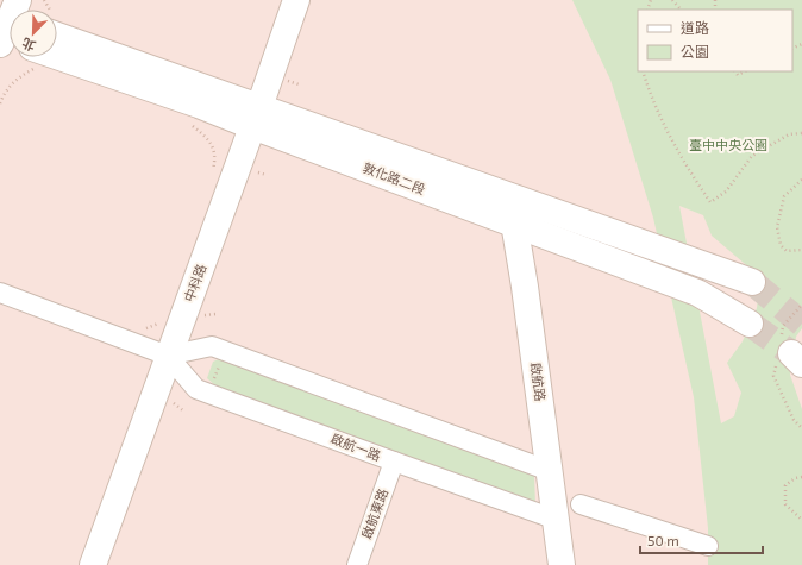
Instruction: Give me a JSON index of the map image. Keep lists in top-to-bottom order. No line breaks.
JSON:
{"streets":{"street":["敦化路二段","中科路","啟航路","啟航一路","啟航東路"]},"crossings":[["敦化路二段","中科路"],["敦化路二段","啟航路"],["中科路","啟航一路"],["啟航路","啟航一路"],["啟航一路","啟航東路"]],"parks":["臺中中央公園"],"legend":["道路","公園"],"scale_bar":"50 m","north":"bottom left"}
